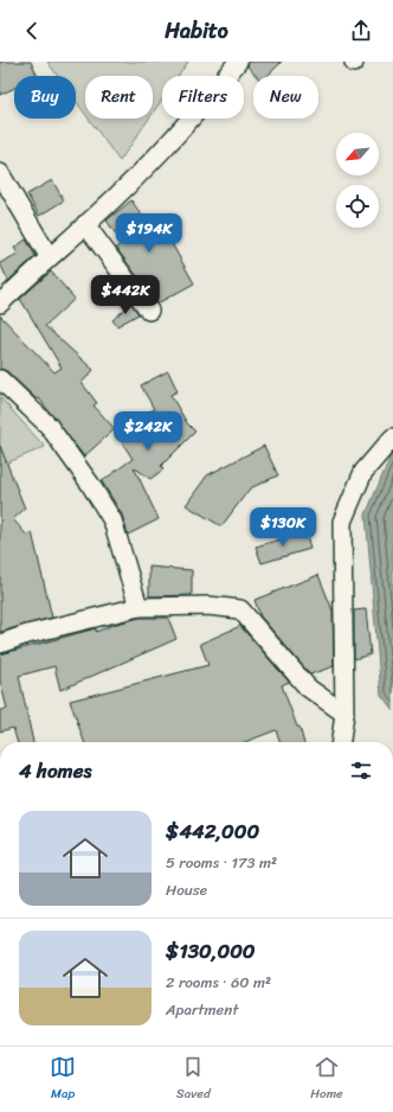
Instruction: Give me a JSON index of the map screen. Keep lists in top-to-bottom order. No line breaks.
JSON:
{"north":"bottom left","page":{"header":"Habito","chip":["Buy","Rent","Filters","New"],"price":["$194K","$442K","$242K","$130K"],"heading":"4 homes","list":[{"name":"$442,000","note":"5 rooms · 173 m² · House"},{"name":"$130,000","note":"2 rooms · 60 m² · Apartment"}],"tabs":["Map","Saved","Home"]}}
